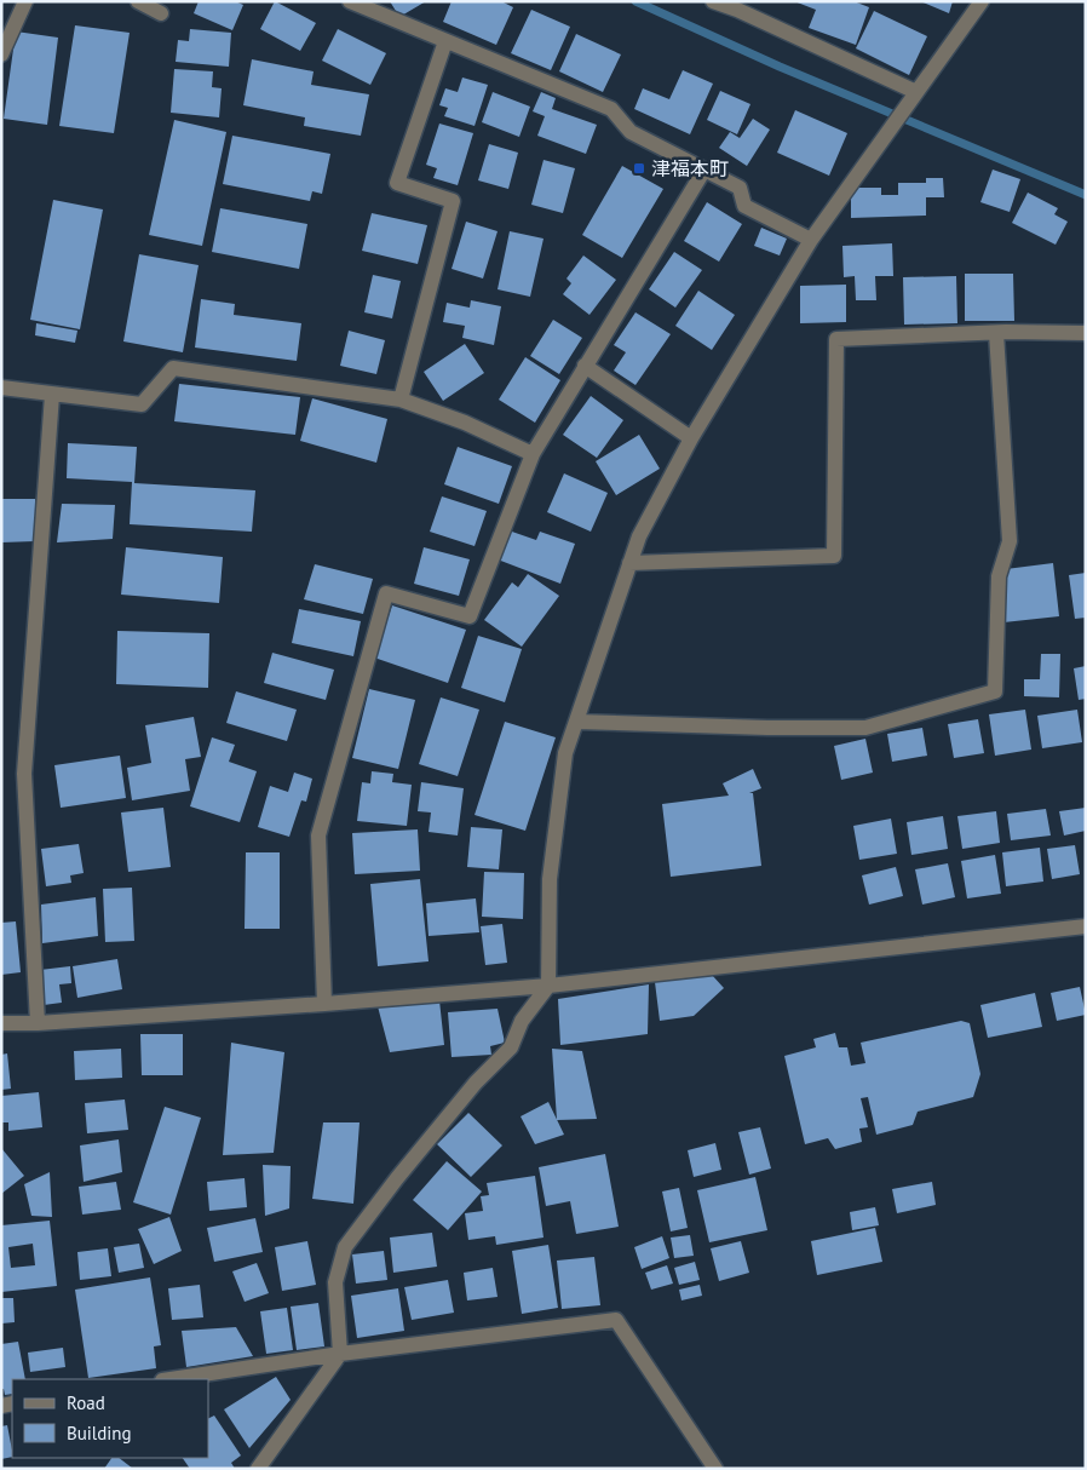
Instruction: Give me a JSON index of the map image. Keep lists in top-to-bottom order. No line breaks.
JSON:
{"places":{"transit":["津福本町"]},"legend":["Road","Building"]}
